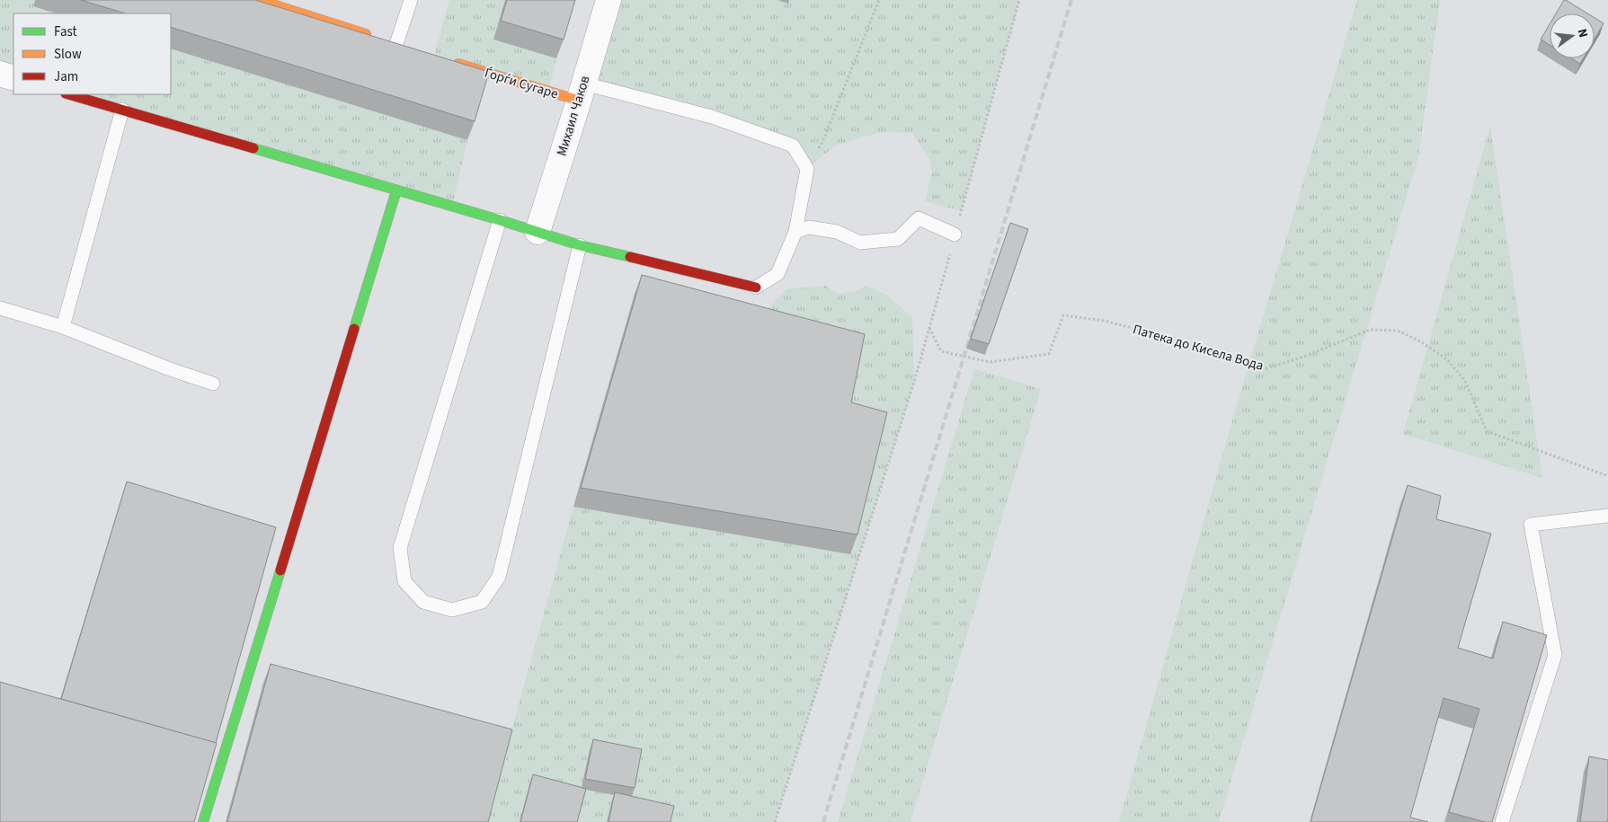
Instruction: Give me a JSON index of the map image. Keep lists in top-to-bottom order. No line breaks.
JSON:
{"streets":{"street":["Ѓорѓи Сугаре","Михаил Чаков"],"path":["Патека до Кисела Вода"]},"crossings":[["Ѓорѓи Сугаре","Михаил Чаков"]],"legend":["Fast","Slow","Jam"],"north":"right"}
